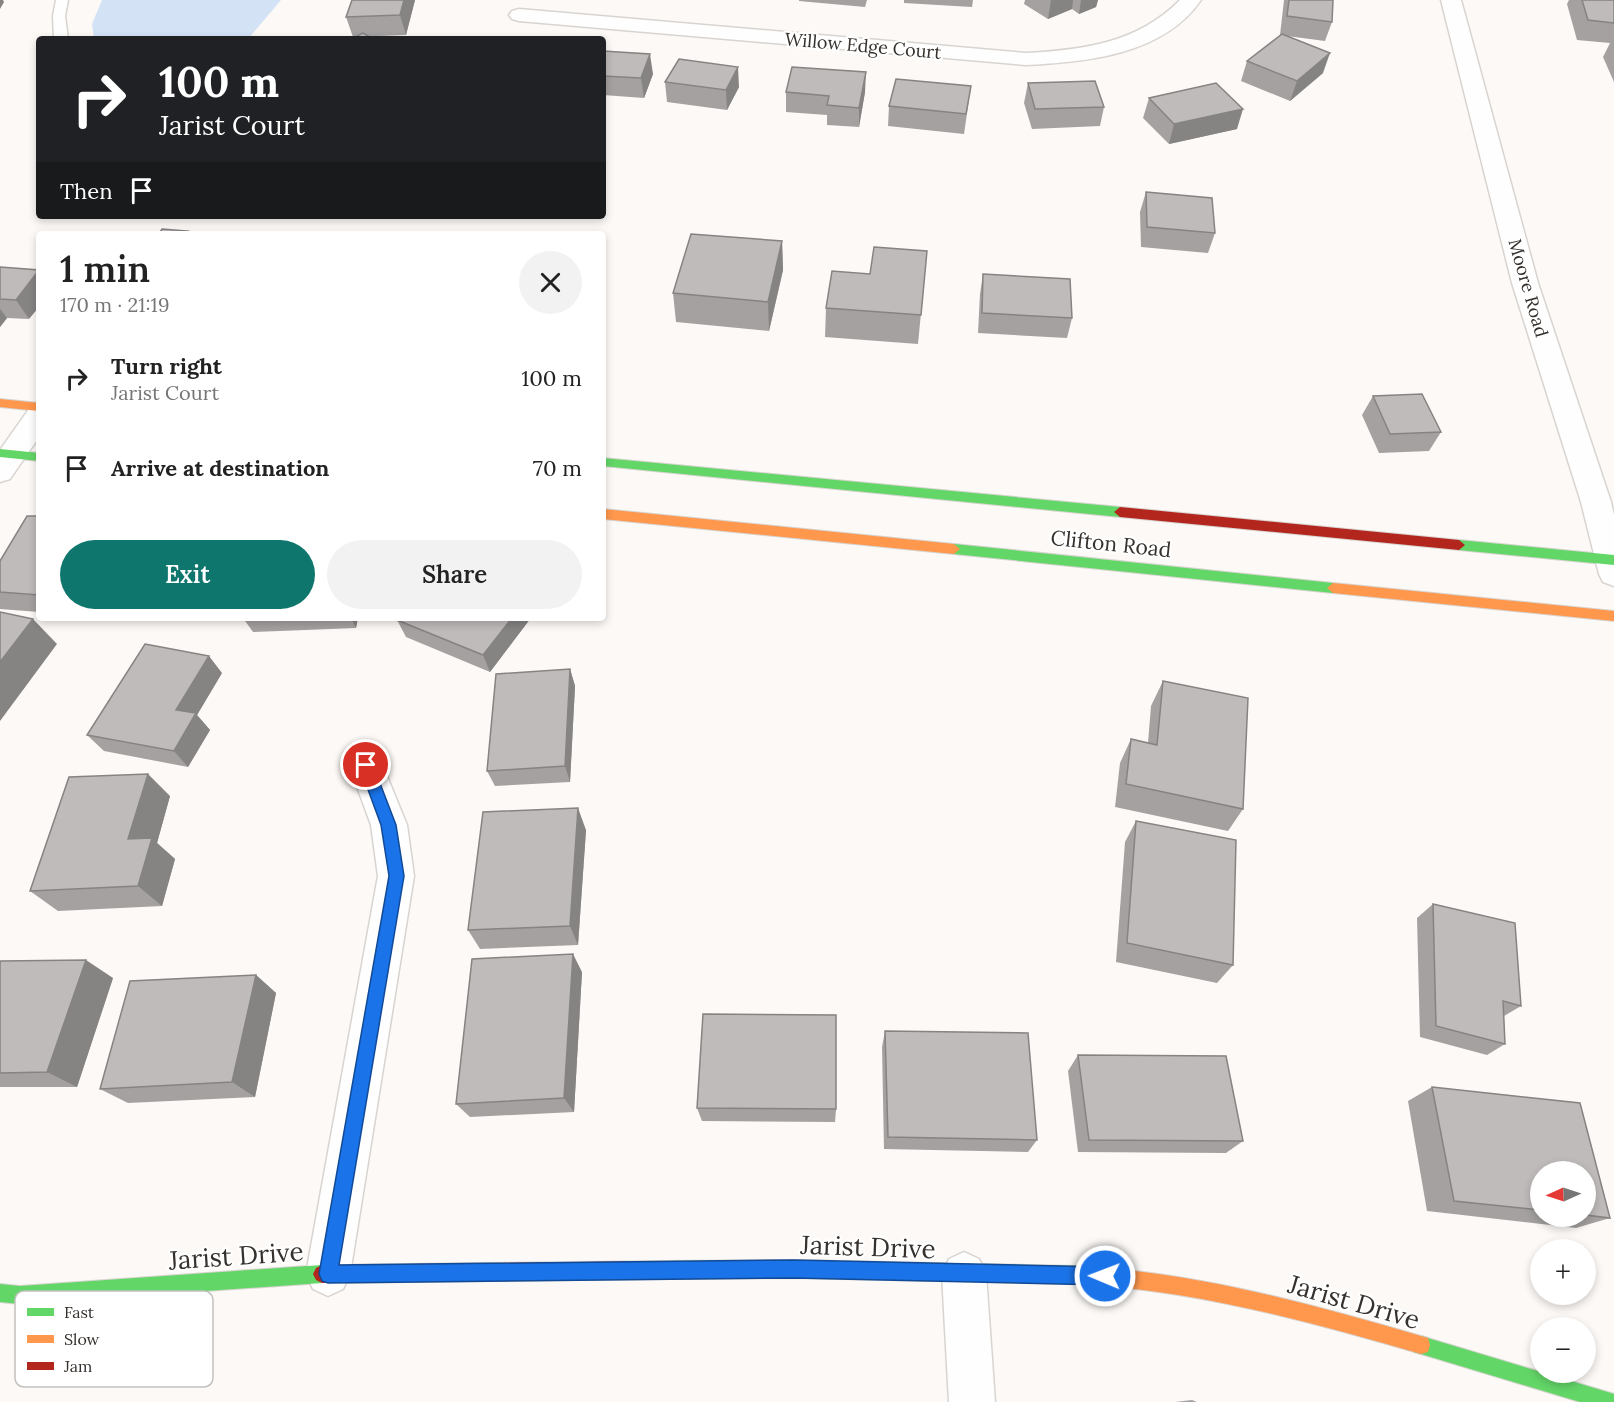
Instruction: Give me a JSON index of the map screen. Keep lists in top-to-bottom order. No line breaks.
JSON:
{"streets":{"main road":["Clifton Road","Jarist Drive"],"street":["Willow Edge Court","Moore Road"]},"crossings":[["Moore Road","Clifton Road"]],"legend":["Fast","Slow","Jam"],"north":"left","page":{"turn":["100 m","Jarist Court"],"then":"Then","heading":["1 min","170 m · 21:19"],"list":[{"name":"Turn right","note":"Jarist Court","value":"100 m"},{"name":"Arrive at destination","value":"70 m"}],"buttons":["Exit","Share"],"map_buttons":["+","−"]}}
